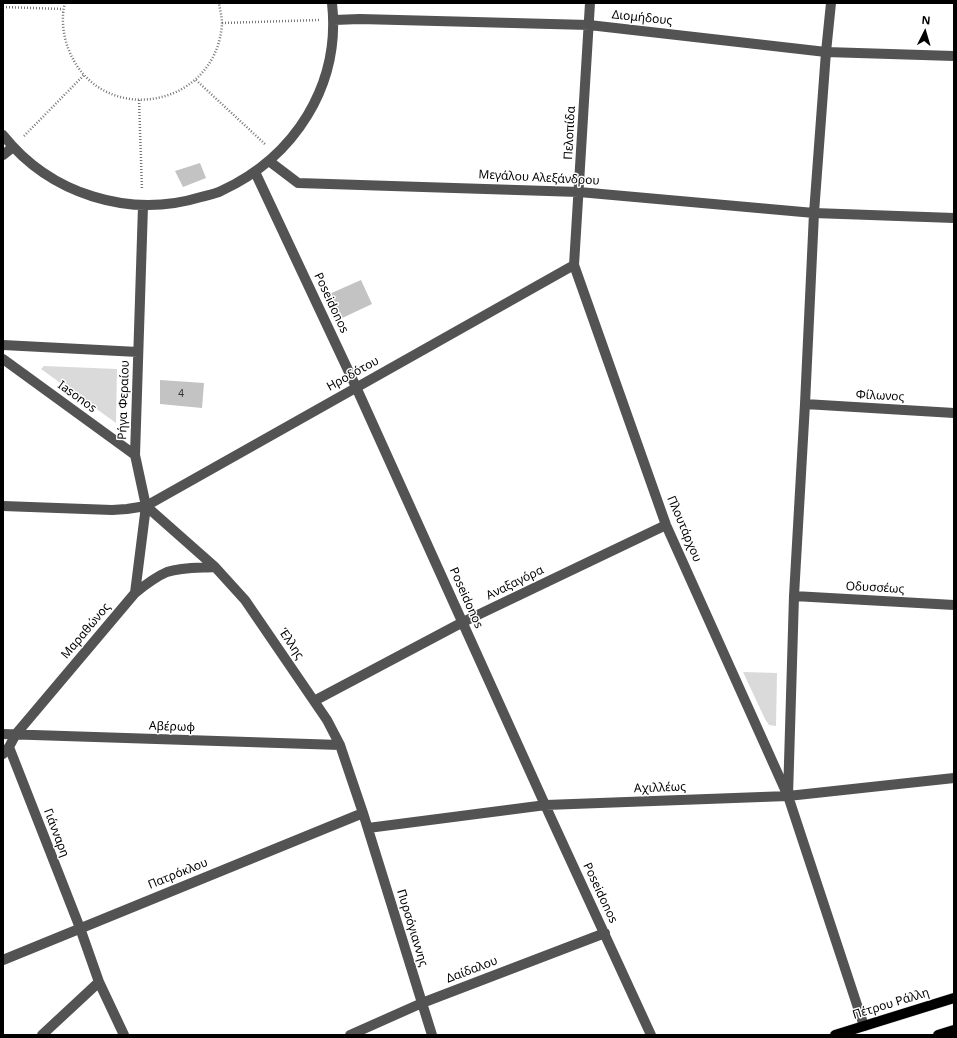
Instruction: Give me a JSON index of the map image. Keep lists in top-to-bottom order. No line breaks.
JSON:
{"streets":{"main road":["Πέτρου Ράλλη"],"street":["Διομήδους","Πελοπίδα","Μεγάλου Αλεξάνδρου","Poseidonos","Ηροδότου","Φίλωνος","Iasonos","Ρήγα Φεραίου","Πλουτάρχου","Αναξαγόρα","Οδυσσέως","Μαραθώνος","Έλλης","Αβέρωφ","Αχιλλέως","Γιάνναρη","Πατρόκλου","Πυρσόγιαννης","Δαίδαλου"]},"crossings":[["Διομήδους","Πελοπίδα"],["Πελοπίδα","Μεγάλου Αλεξάνδρου"],["Πελοπίδα","Ηροδότου"],["Πελοπίδα","Πλουτάρχου"],["Poseidonos","Ηροδότου"],["Poseidonos","Αναξαγόρα"],["Poseidonos","Αχιλλέως"],["Poseidonos","Δαίδαλου"],["Ηροδότου","Ρήγα Φεραίου"],["Ηροδότου","Πλουτάρχου"],["Ηροδότου","Έλλης"],["Iasonos","Ρήγα Φεραίου"],["Ρήγα Φεραίου","Μαραθώνος"],["Ρήγα Φεραίου","Έλλης"],["Πλουτάρχου","Αναξαγόρα"],["Πλουτάρχου","Αχιλλέως"],["Αναξαγόρα","Έλλης"],["Μαραθώνος","Έλλης"],["Μαραθώνος","Αβέρωφ"],["Μαραθώνος","Γιάνναρη"],["Έλλης","Αβέρωφ"],["Έλλης","Αχιλλέως"],["Έλλης","Πατρόκλου"],["Έλλης","Πυρσόγιαννης"],["Αχιλλέως","Πυρσόγιαννης"],["Γιάνναρη","Πατρόκλου"],["Πυρσόγιαννης","Δαίδαλου"]],"house_numbers":["4"],"north":"top"}
